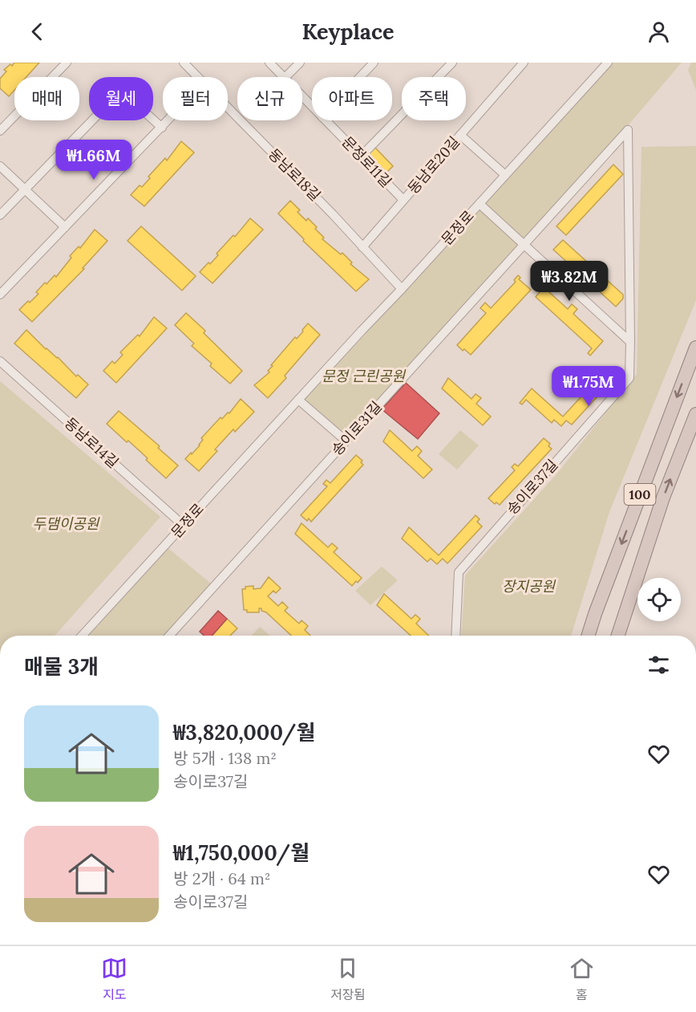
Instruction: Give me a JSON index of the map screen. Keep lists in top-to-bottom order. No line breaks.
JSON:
{"streets":{"highway":["100"],"street":["문정로11길","동남로20길","동남로18길","문정로","송이로31길","동남로14길","송이로37길"]},"crossings":[["문정로11길","동남로20길"],["동남로20길","동남로18길"],["동남로18길","문정로"],["문정로","송이로31길"],["문정로","동남로14길"],["송이로31길","송이로37길"]],"parks":["문정 근린공원","두댐이공원","장지공원"],"page":{"header":"Keyplace","chip":["매매","월세","필터","신규","아파트","주택"],"price":["₩1.66M","₩3.82M","₩1.75M"],"heading":"매물 3개","list":[{"name":"₩3,820,000/월","note":"방 5개 · 138 m² · 송이로37길"},{"name":"₩1,750,000/월","note":"방 2개 · 64 m² · 송이로37길"}],"tabs":["지도","저장됨","홈"]}}
